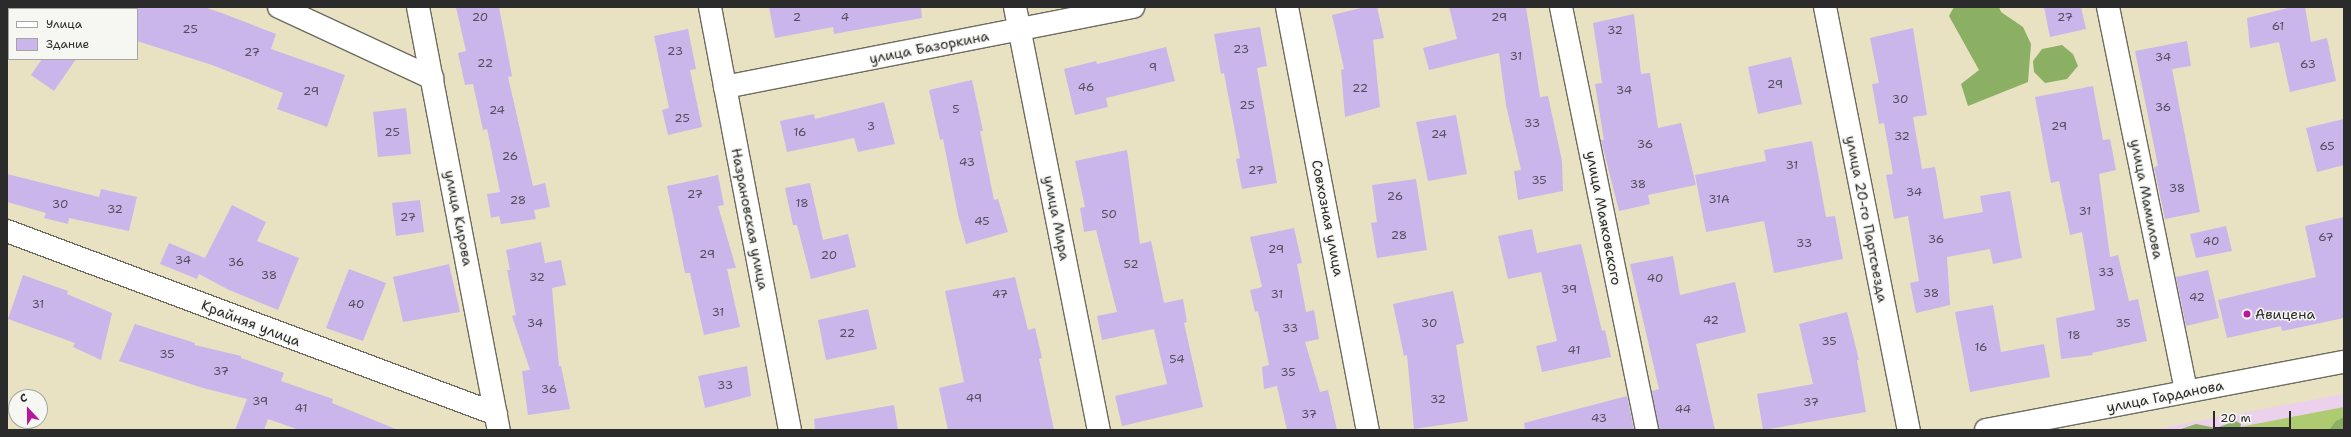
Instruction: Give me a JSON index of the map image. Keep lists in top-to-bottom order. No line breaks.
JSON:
{"streets":{"street":["улица Базоркина","улица Мамилова","улица Кирова","улица Мира","Совхозная улица","улица Маяковского","Назрановская улица","улица 20-го Партсъезда","Крайняя улица","улица Гарданова"]},"crossings":[["улица Базоркина","улица Мира"],["улица Базоркина","Назрановская улица"],["улица Мамилова","улица Гарданова"],["улица Кирова","Крайняя улица"]],"places":["Авицена"],"house_numbers":["20","2","4","29","27","61","25","32","23","23","27","31","34","22","63","9","29","46","22","34","29","30","25","36","5","24","25","33","3","29","25","16","24","32","36","65","26","43","31","27","35","38","38","34","27","26","31А","28","18","30","32","31","50","27","45","28","67","36","40","33","29","29","20","34","36","52","33","38","32","40","39","38","47","31","42","31","40","31","42","34","30","35","33","22","18","35","16","41","35","54","37","35","33","36","49","32","39","37","41","44","37","43"],"legend":["Улица","Здание"],"scale_bar":"20 m","north":"top"}
